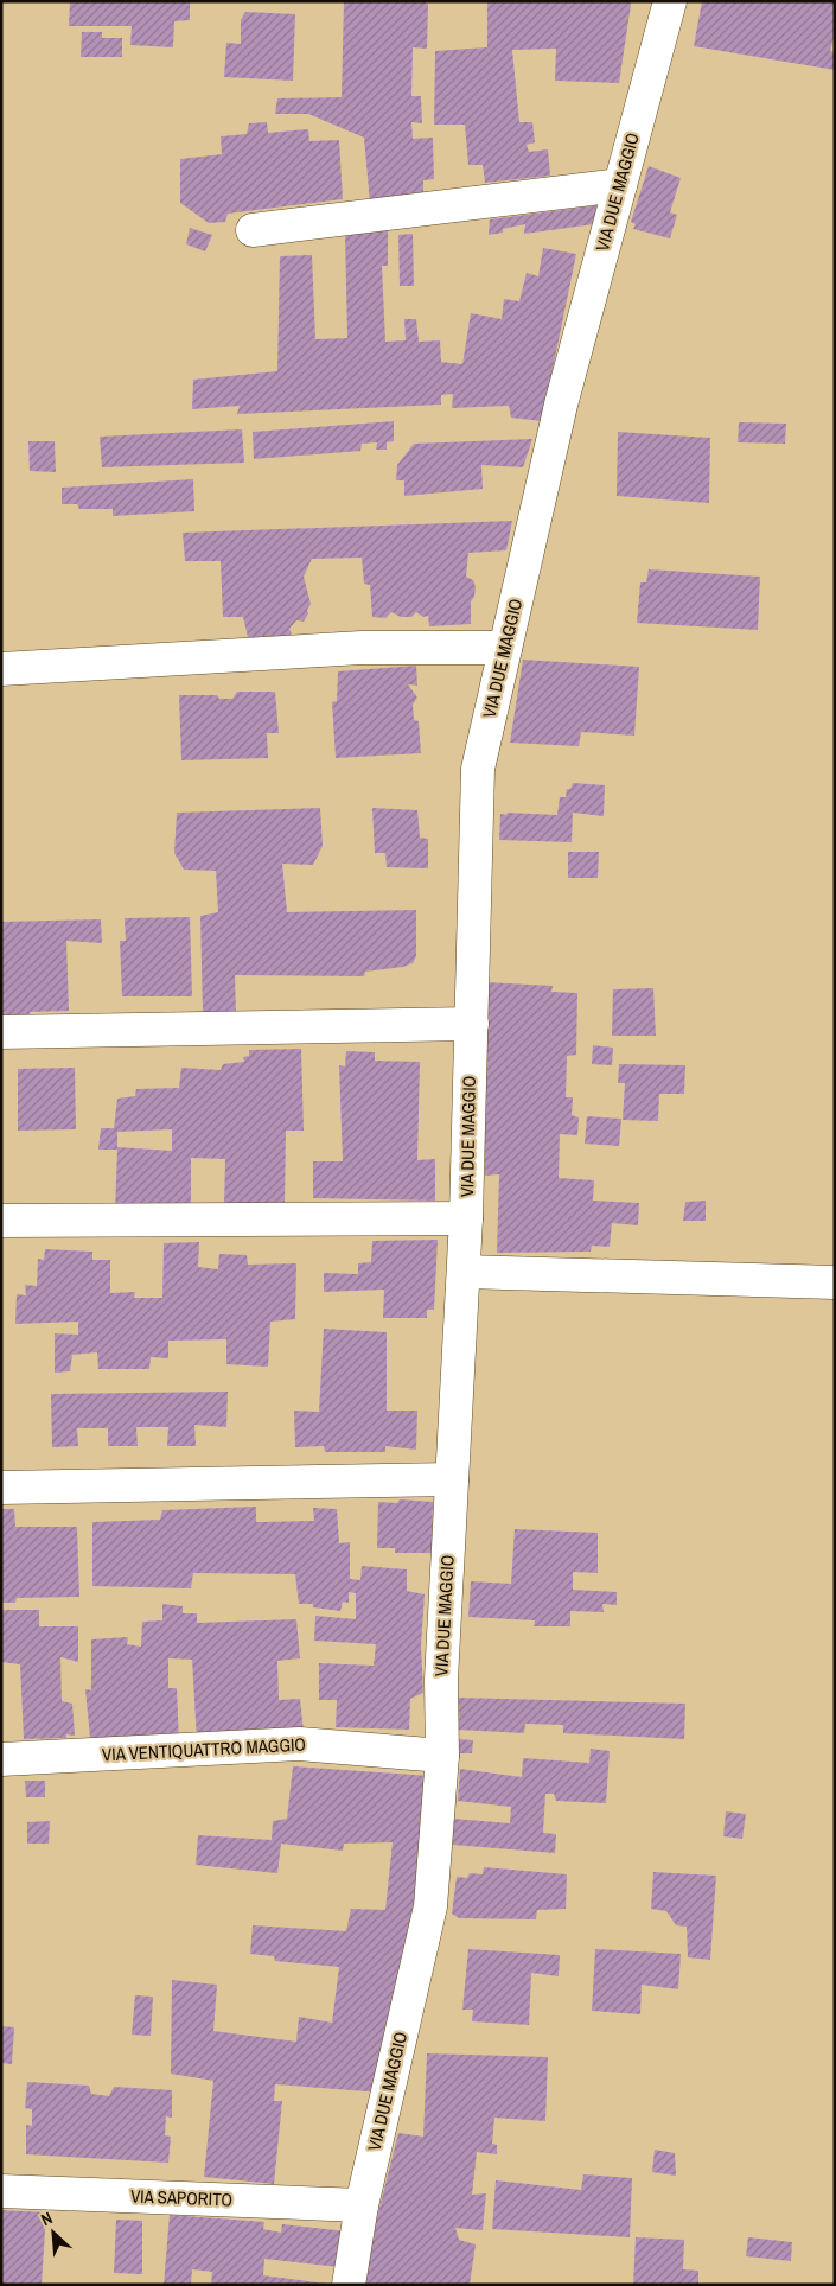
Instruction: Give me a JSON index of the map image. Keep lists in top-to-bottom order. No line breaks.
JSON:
{"streets":{"street":["VIA DUE MAGGIO","VIA VENTIQUATTRO MAGGIO","VIA SAPORITO"]},"crossings":[["VIA DUE MAGGIO","VIA VENTIQUATTRO MAGGIO"],["VIA DUE MAGGIO","VIA SAPORITO"]],"north":"top left"}
